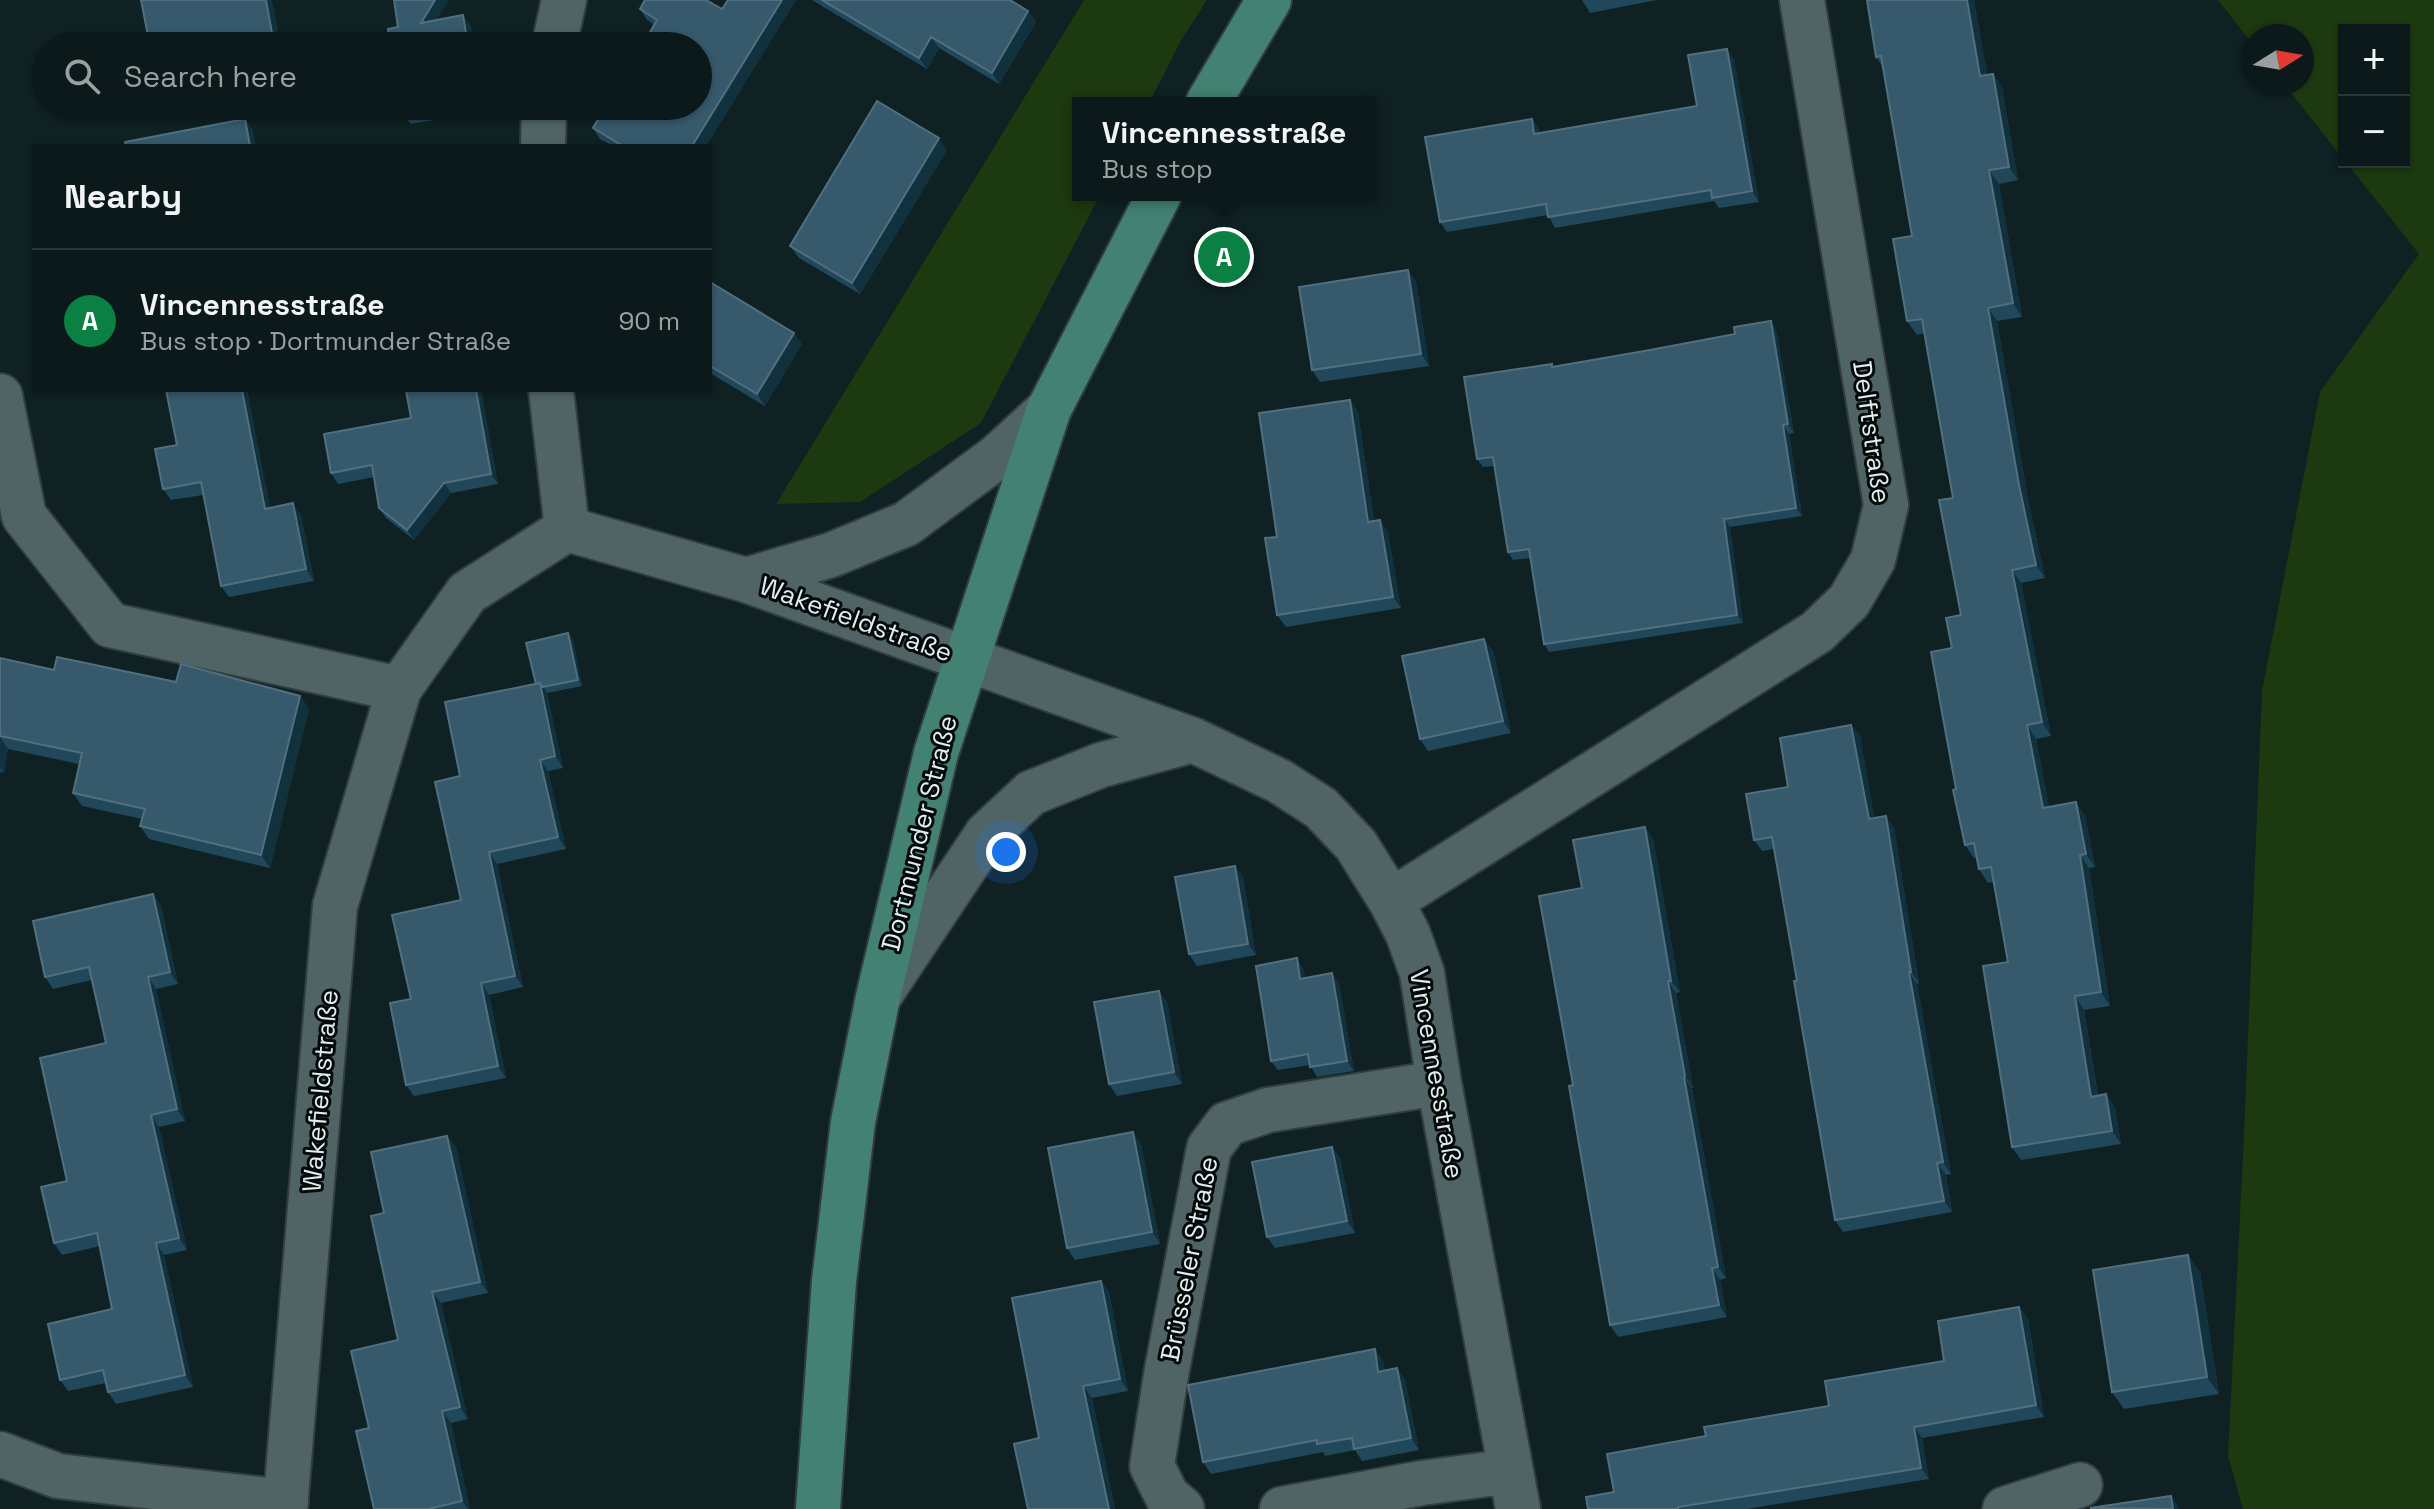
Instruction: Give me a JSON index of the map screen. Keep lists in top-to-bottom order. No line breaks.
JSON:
{"streets":{"main road":["Dortmunder Straße"],"street":["Delftstraße","Wakefieldstraße","Vincennesstraße","Brüsseler Straße"]},"crossings":[["Delftstraße","Vincennesstraße"],["Wakefieldstraße","Dortmunder Straße"],["Wakefieldstraße","Vincennesstraße"],["Dortmunder Straße","Vincennesstraße"],["Vincennesstraße","Brüsseler Straße"]],"north":"right","page":{"map_buttons":["+","−"],"search":"Search here","popup":["Vincennesstraße","Bus stop"],"heading":"Nearby","pins":"A","list":[{"mark":"A","name":"Vincennesstraße","note":"Bus stop · Dortmunder Straße","value":"90 m"}]}}
